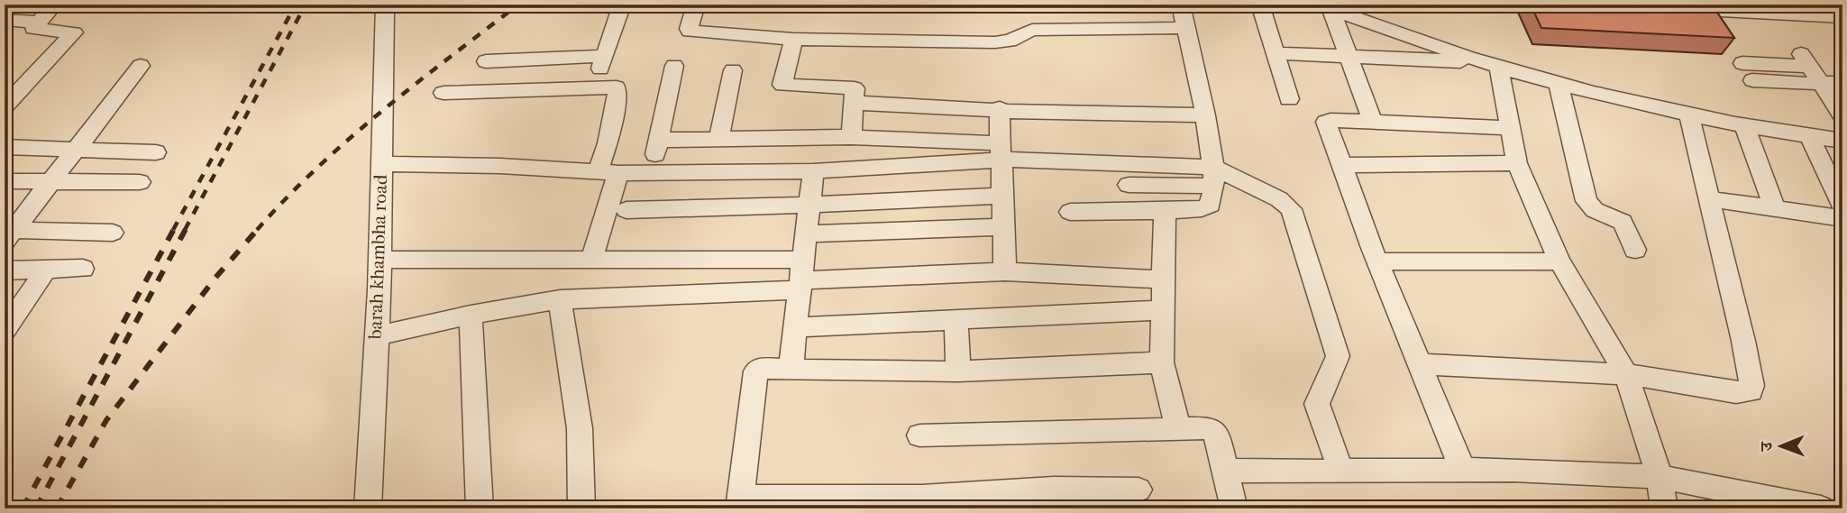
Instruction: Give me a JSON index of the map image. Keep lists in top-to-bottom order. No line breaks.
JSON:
{"streets":{"street":["barah khambha road"]},"north":"left"}
